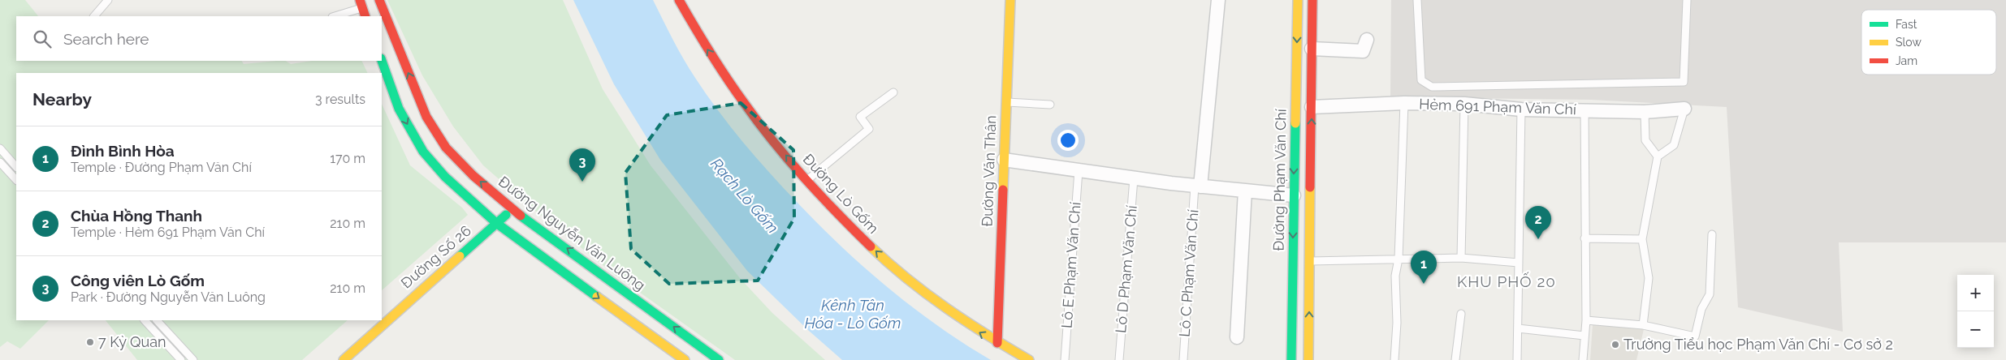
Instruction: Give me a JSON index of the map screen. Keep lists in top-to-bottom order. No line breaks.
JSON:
{"streets":{"main road":["Đường Văn Thân","Đường Phạm Văn Chí","Đường Lò Gốm","Đường Nguyễn Văn Luông","Đường Số 26"],"street":["Hẻm 691 Phạm Văn Chí"],"lane":["Lô E Phạm Văn Chí","Lô D Phạm Văn Chí","Lô C Phạm Văn Chí"]},"crossings":[["Đường Văn Thân","Đường Lò Gốm"],["Đường Nguyễn Văn Luông","Đường Số 26"]],"one_way":["Đường Lò Gốm"],"districts":["KHU PHỐ 20"],"water":["Rạch Lò Gốm","Kênh Tân Hóa - Lò Gốm"],"places":["7 Kỳ Quan","Trường Tiểu học Phạm Văn Chí - Cơ sở 2"],"legend":["Fast","Slow","Jam"],"page":{"search":"Search here","heading":["Nearby","3 results"],"list":[{"mark":"1","name":"Đình Bình Hòa","note":"Temple · Đường Phạm Văn Chí","value":"170 m"},{"mark":"2","name":"Chùa Hồng Thanh","note":"Temple · Hẻm 691 Phạm Văn Chí","value":"210 m"},{"mark":"3","name":"Công viên Lò Gốm","note":"Park · Đường Nguyễn Văn Luông","value":"210 m"}],"pins":["3","2","1"],"map_buttons":["+","−"]}}
